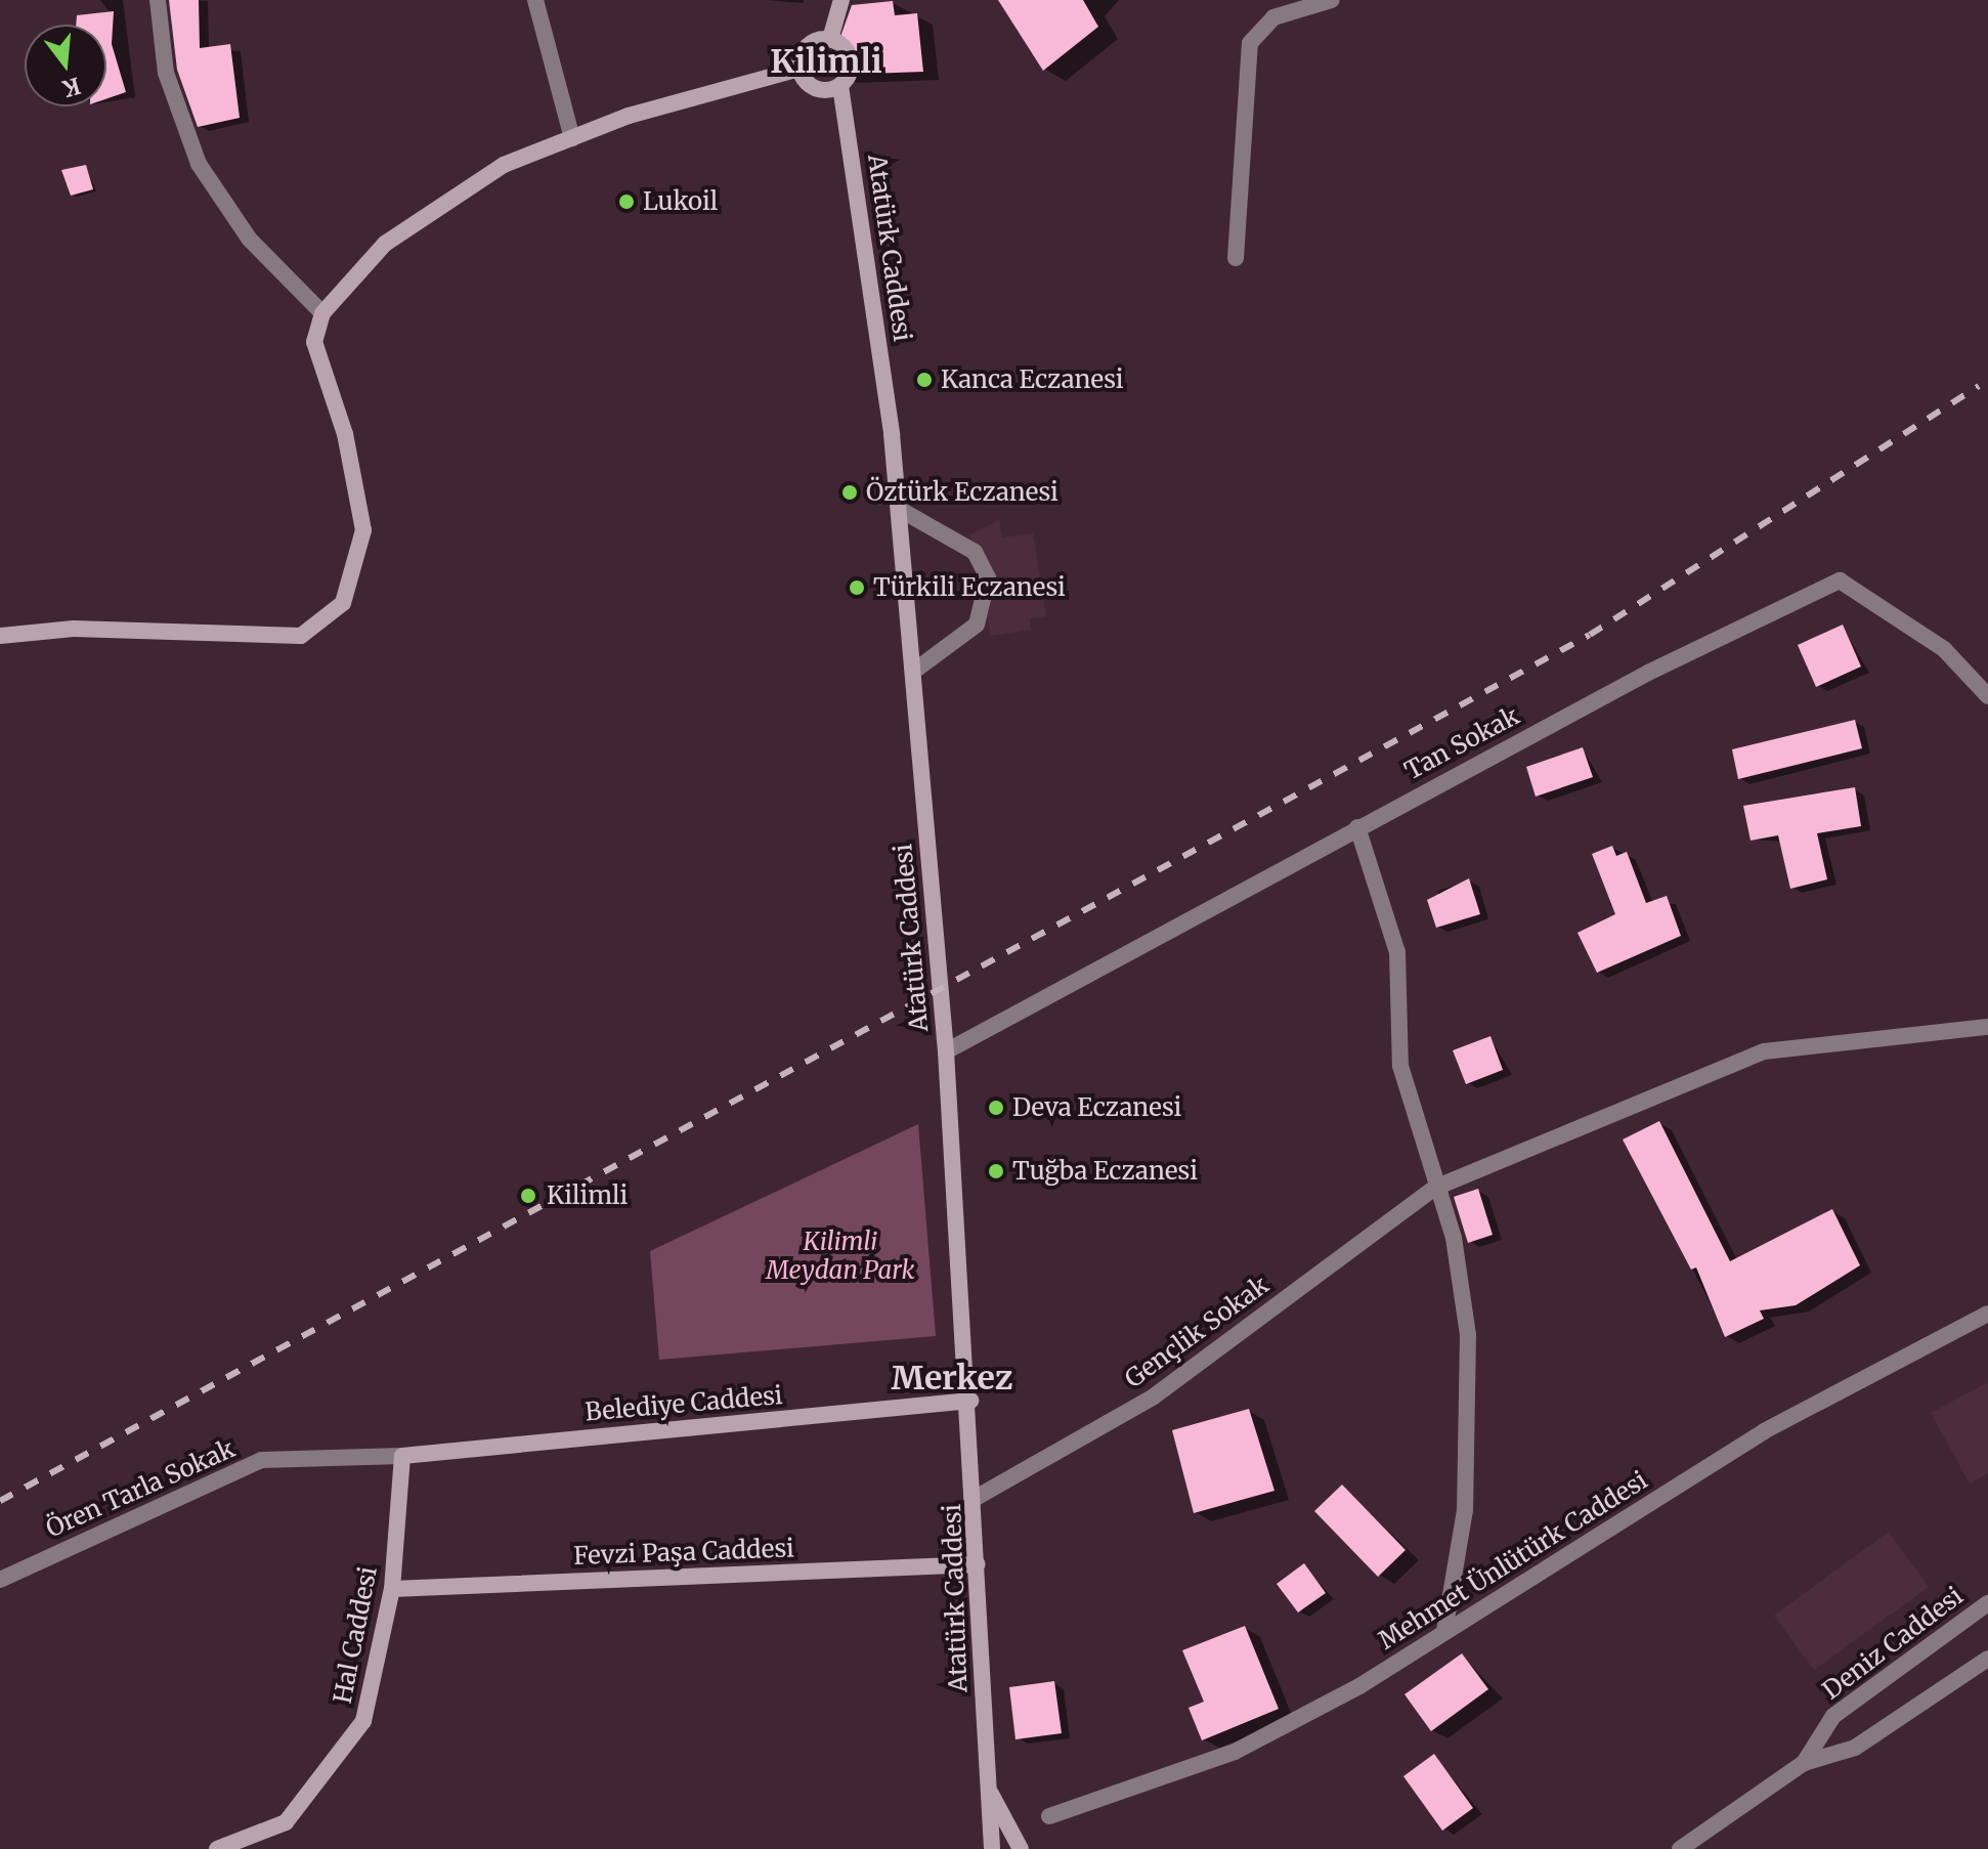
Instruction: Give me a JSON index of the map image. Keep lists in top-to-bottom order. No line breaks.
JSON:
{"streets":{"main road":["Atatürk Caddesi","Belediye Caddesi","Fevzi Paşa Caddesi","Hal Caddesi"],"street":["Tan Sokak","Gençlik Sokak","Ören Tarla Sokak","Mehmet Ünlütürk Caddesi","Deniz Caddesi"]},"crossings":[["Atatürk Caddesi","Tan Sokak"],["Atatürk Caddesi","Gençlik Sokak"],["Atatürk Caddesi","Belediye Caddesi"],["Atatürk Caddesi","Fevzi Paşa Caddesi"],["Belediye Caddesi","Ören Tarla Sokak"],["Belediye Caddesi","Hal Caddesi"],["Ören Tarla Sokak","Hal Caddesi"],["Fevzi Paşa Caddesi","Hal Caddesi"]],"districts":["Kilimli","Merkez"],"parks":["Kilimli Meydan Park"],"places":["Lukoil","Kanca Eczanesi","Öztürk Eczanesi","Türkili Eczanesi","Deva Eczanesi","Tuğba Eczanesi","Kilimli"],"north":"bottom"}
